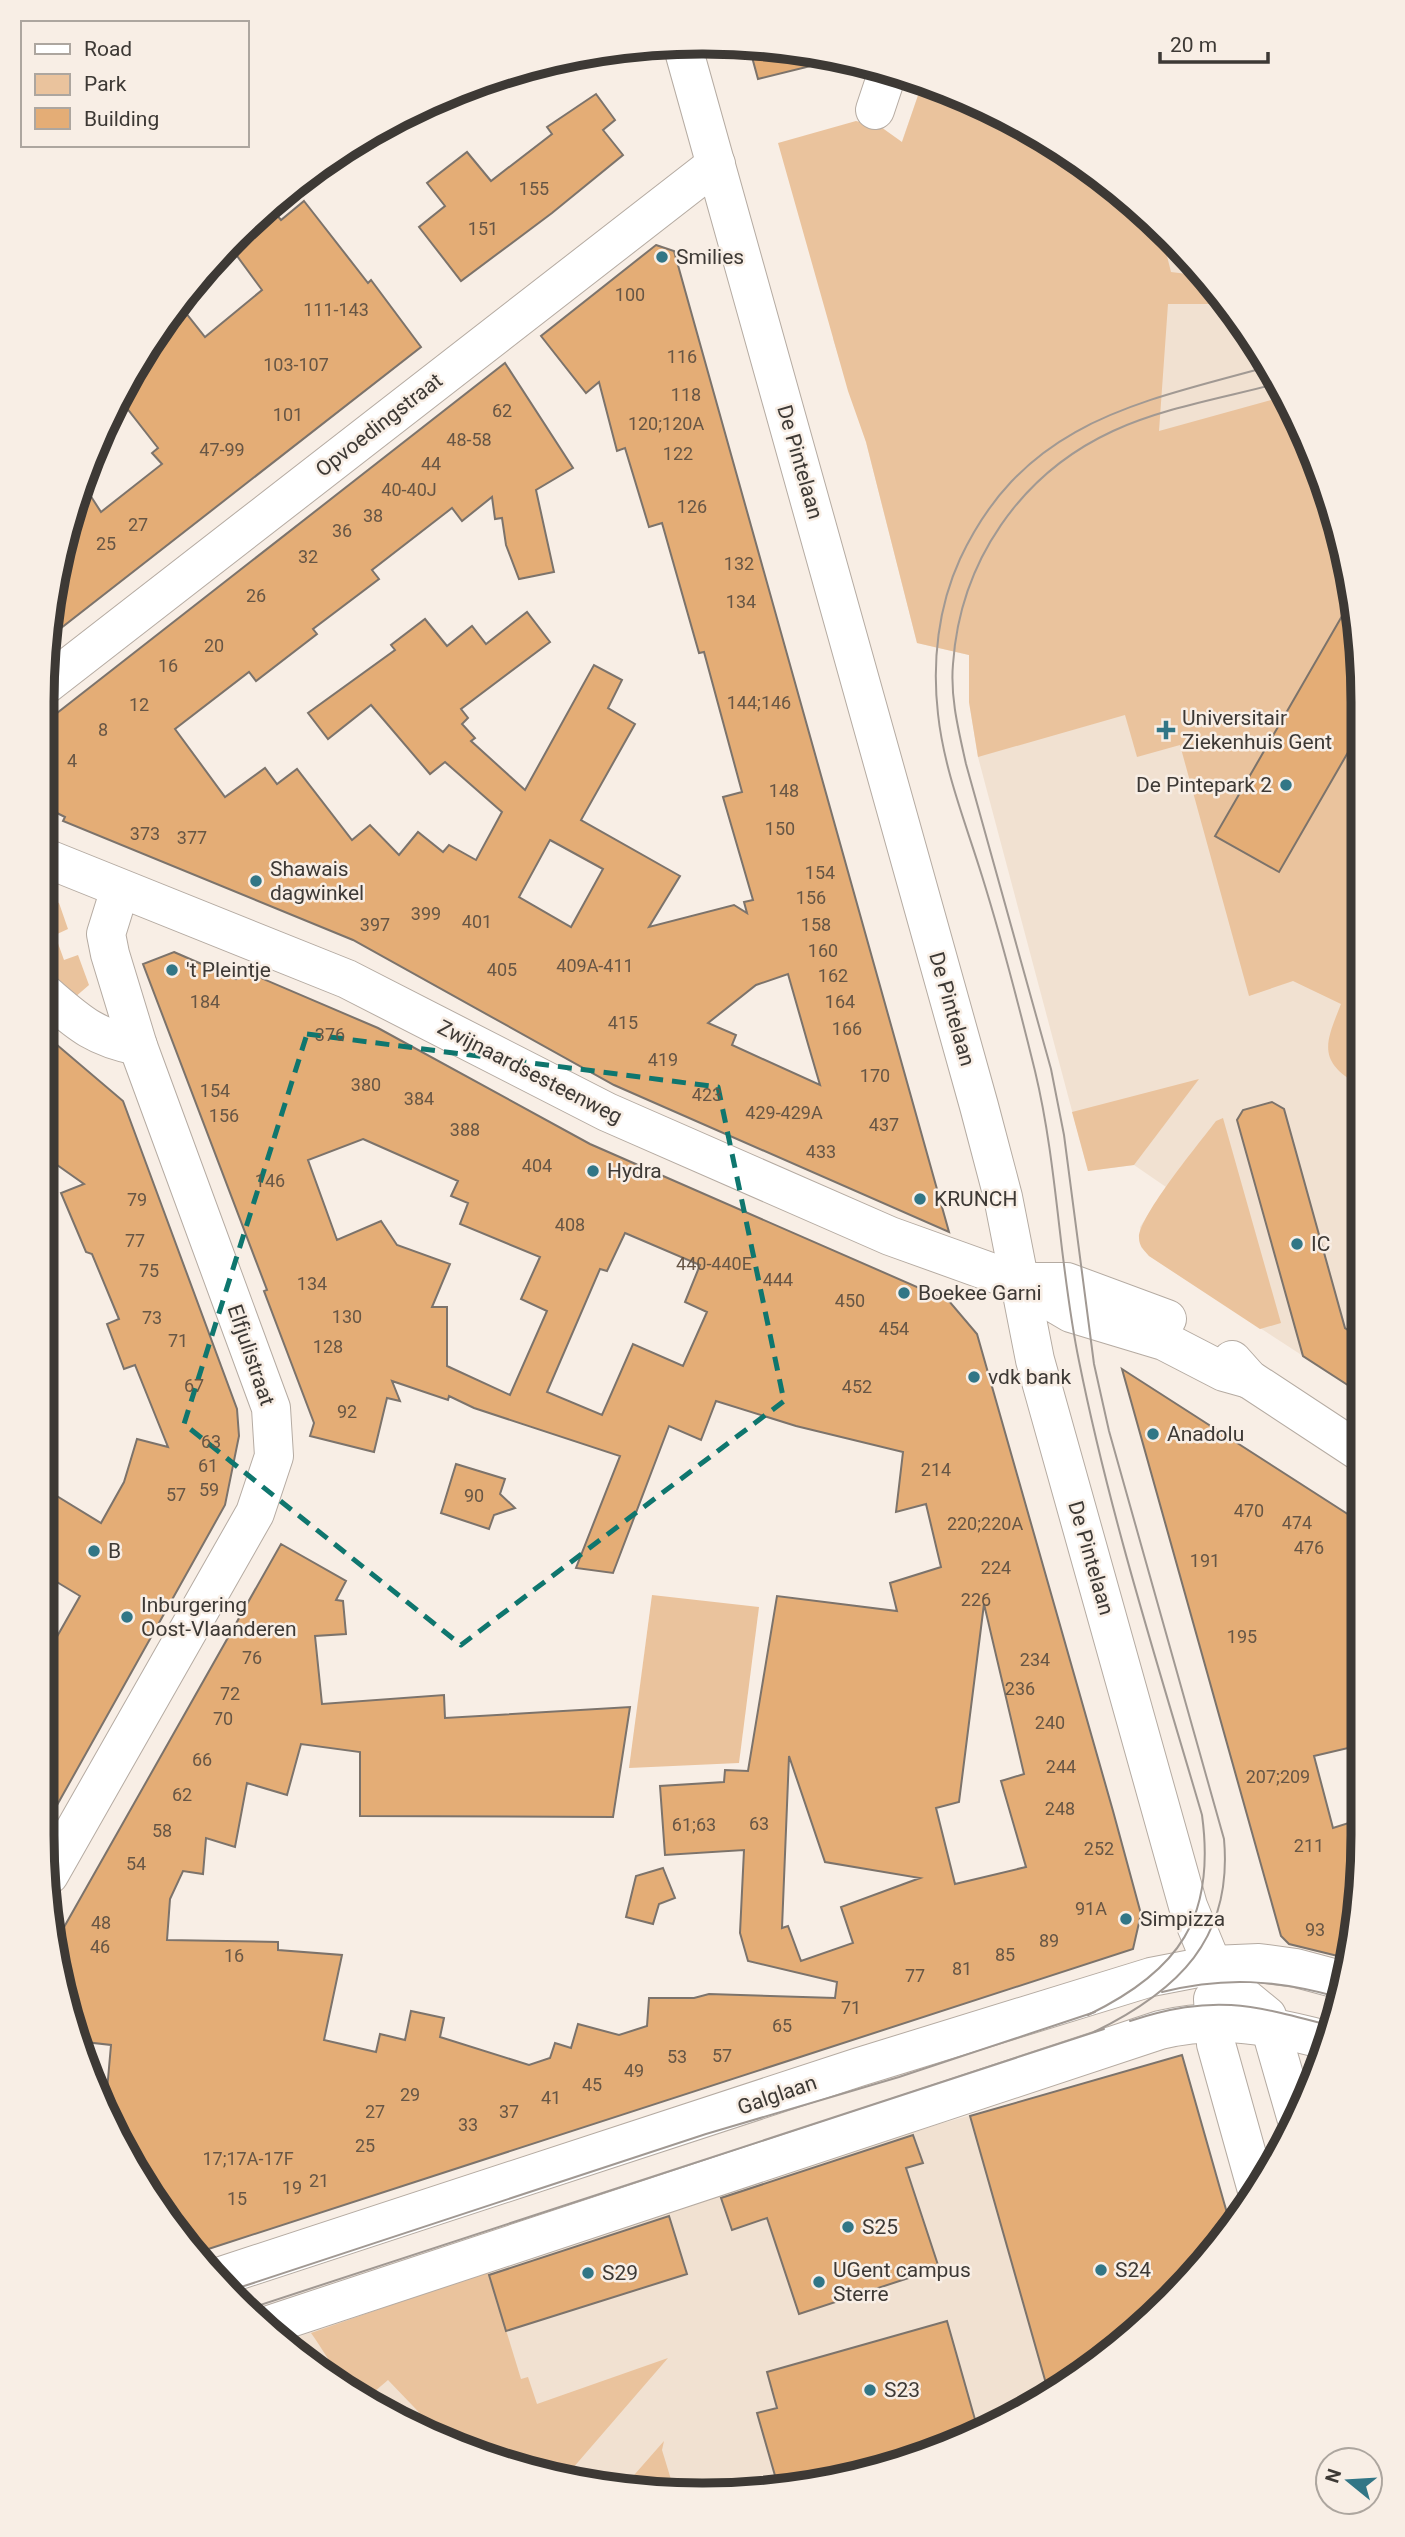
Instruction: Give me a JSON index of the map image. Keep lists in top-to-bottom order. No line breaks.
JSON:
{"streets":{"street":["Opvoedingstraat","De Pintelaan","Zwijnaardsesteenweg","Elfjulistraat","Galglaan"]},"crossings":[["Opvoedingstraat","De Pintelaan"],["De Pintelaan","Zwijnaardsesteenweg"],["De Pintelaan","Galglaan"],["Zwijnaardsesteenweg","Elfjulistraat"]],"places":{"other":["Smilies","De Pintepark 2","Shawais dagwinkel","'t Pleintje","Hydra","KRUNCH","IC","Boekee Garni","vdk bank","Anadolu","B","Inburgering Oost-Vlaanderen","Simpizza","S25","S24","S29","UGent campus Sterre","S23"],"health":["Universitair Ziekenhuis Gent"]},"house_numbers":["155","151","100","111-143","116","103-107","118","62","101","120;120A","48-58","47-99","122","44","40-40J","126","38","27","36","25","32","132","26","134","20","16","144;146","12","8","4","148","150","373","377","154","156","399","401","397","158","160","409A-411","405","162","184","164","415","166","376","419","170","380","154","423","384","429-429A","156","437","388","433","404","146","79","408","77","440-440E","75","444","134","450","130","73","454","71","128","67","452","92","63","61","214","59","57","90","470","474","220;220A","476","191","224","226","195","76","234","236","72","70","240","66","244","207;209","62","248","63","61;63","58","211","252","54","91A","48","93","89","46","85","16","81","77","71","65","57","53","49","45","29","41","27","37","33","25","17;17A-17F","21","19","15"],"legend":["Road","Park","Building"],"scale_bar":"20 m","north":"left"}
